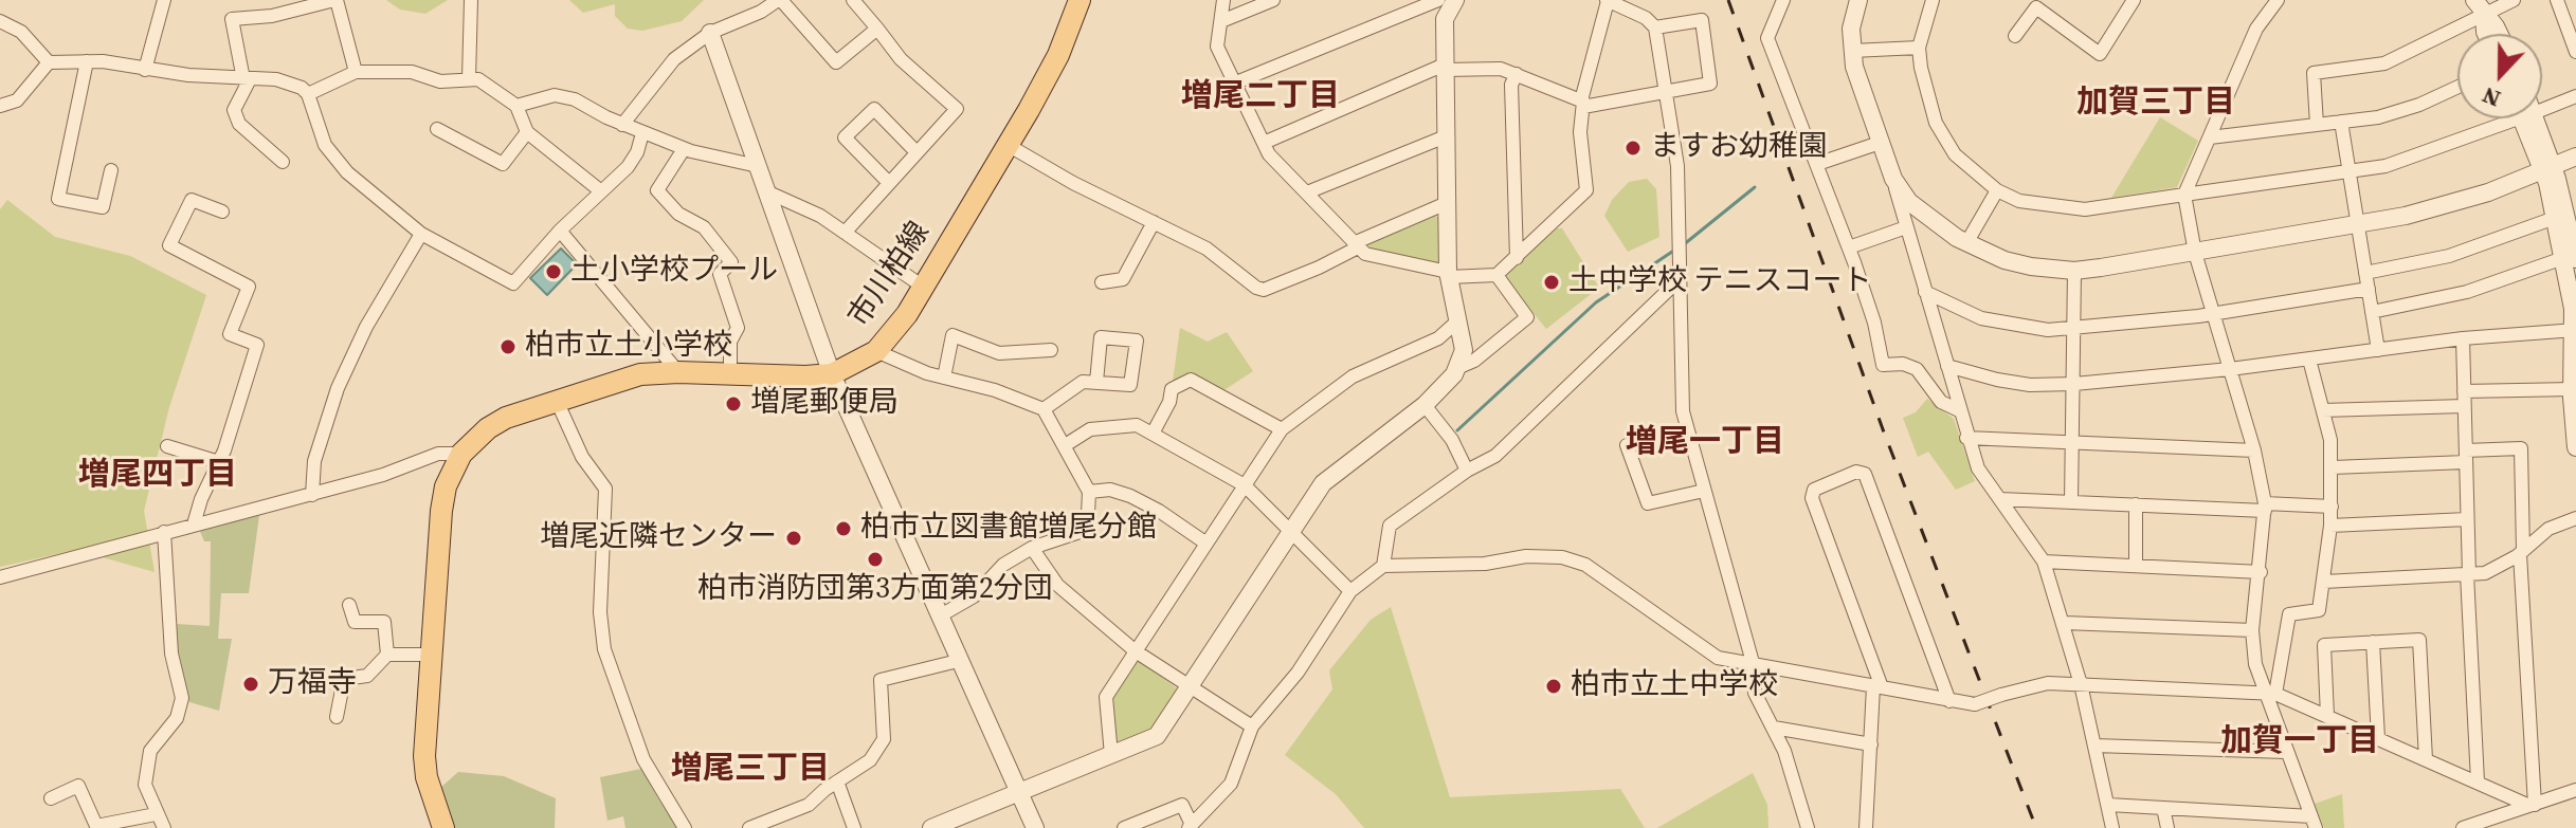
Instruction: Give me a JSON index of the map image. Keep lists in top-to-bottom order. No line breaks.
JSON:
{"streets":{"main road":["市川柏線"]},"districts":["増尾二丁目","加賀三丁目","増尾一丁目","増尾四丁目","加賀一丁目","増尾三丁目"],"places":["ますお幼稚園","土小学校プール","土中学校 テニスコート","柏市立土小学校","増尾郵便局","柏市立図書館増尾分館","増尾近隣センター","柏市消防団第3方面第2分団","万福寺","柏市立土中学校"],"north":"bottom"}
